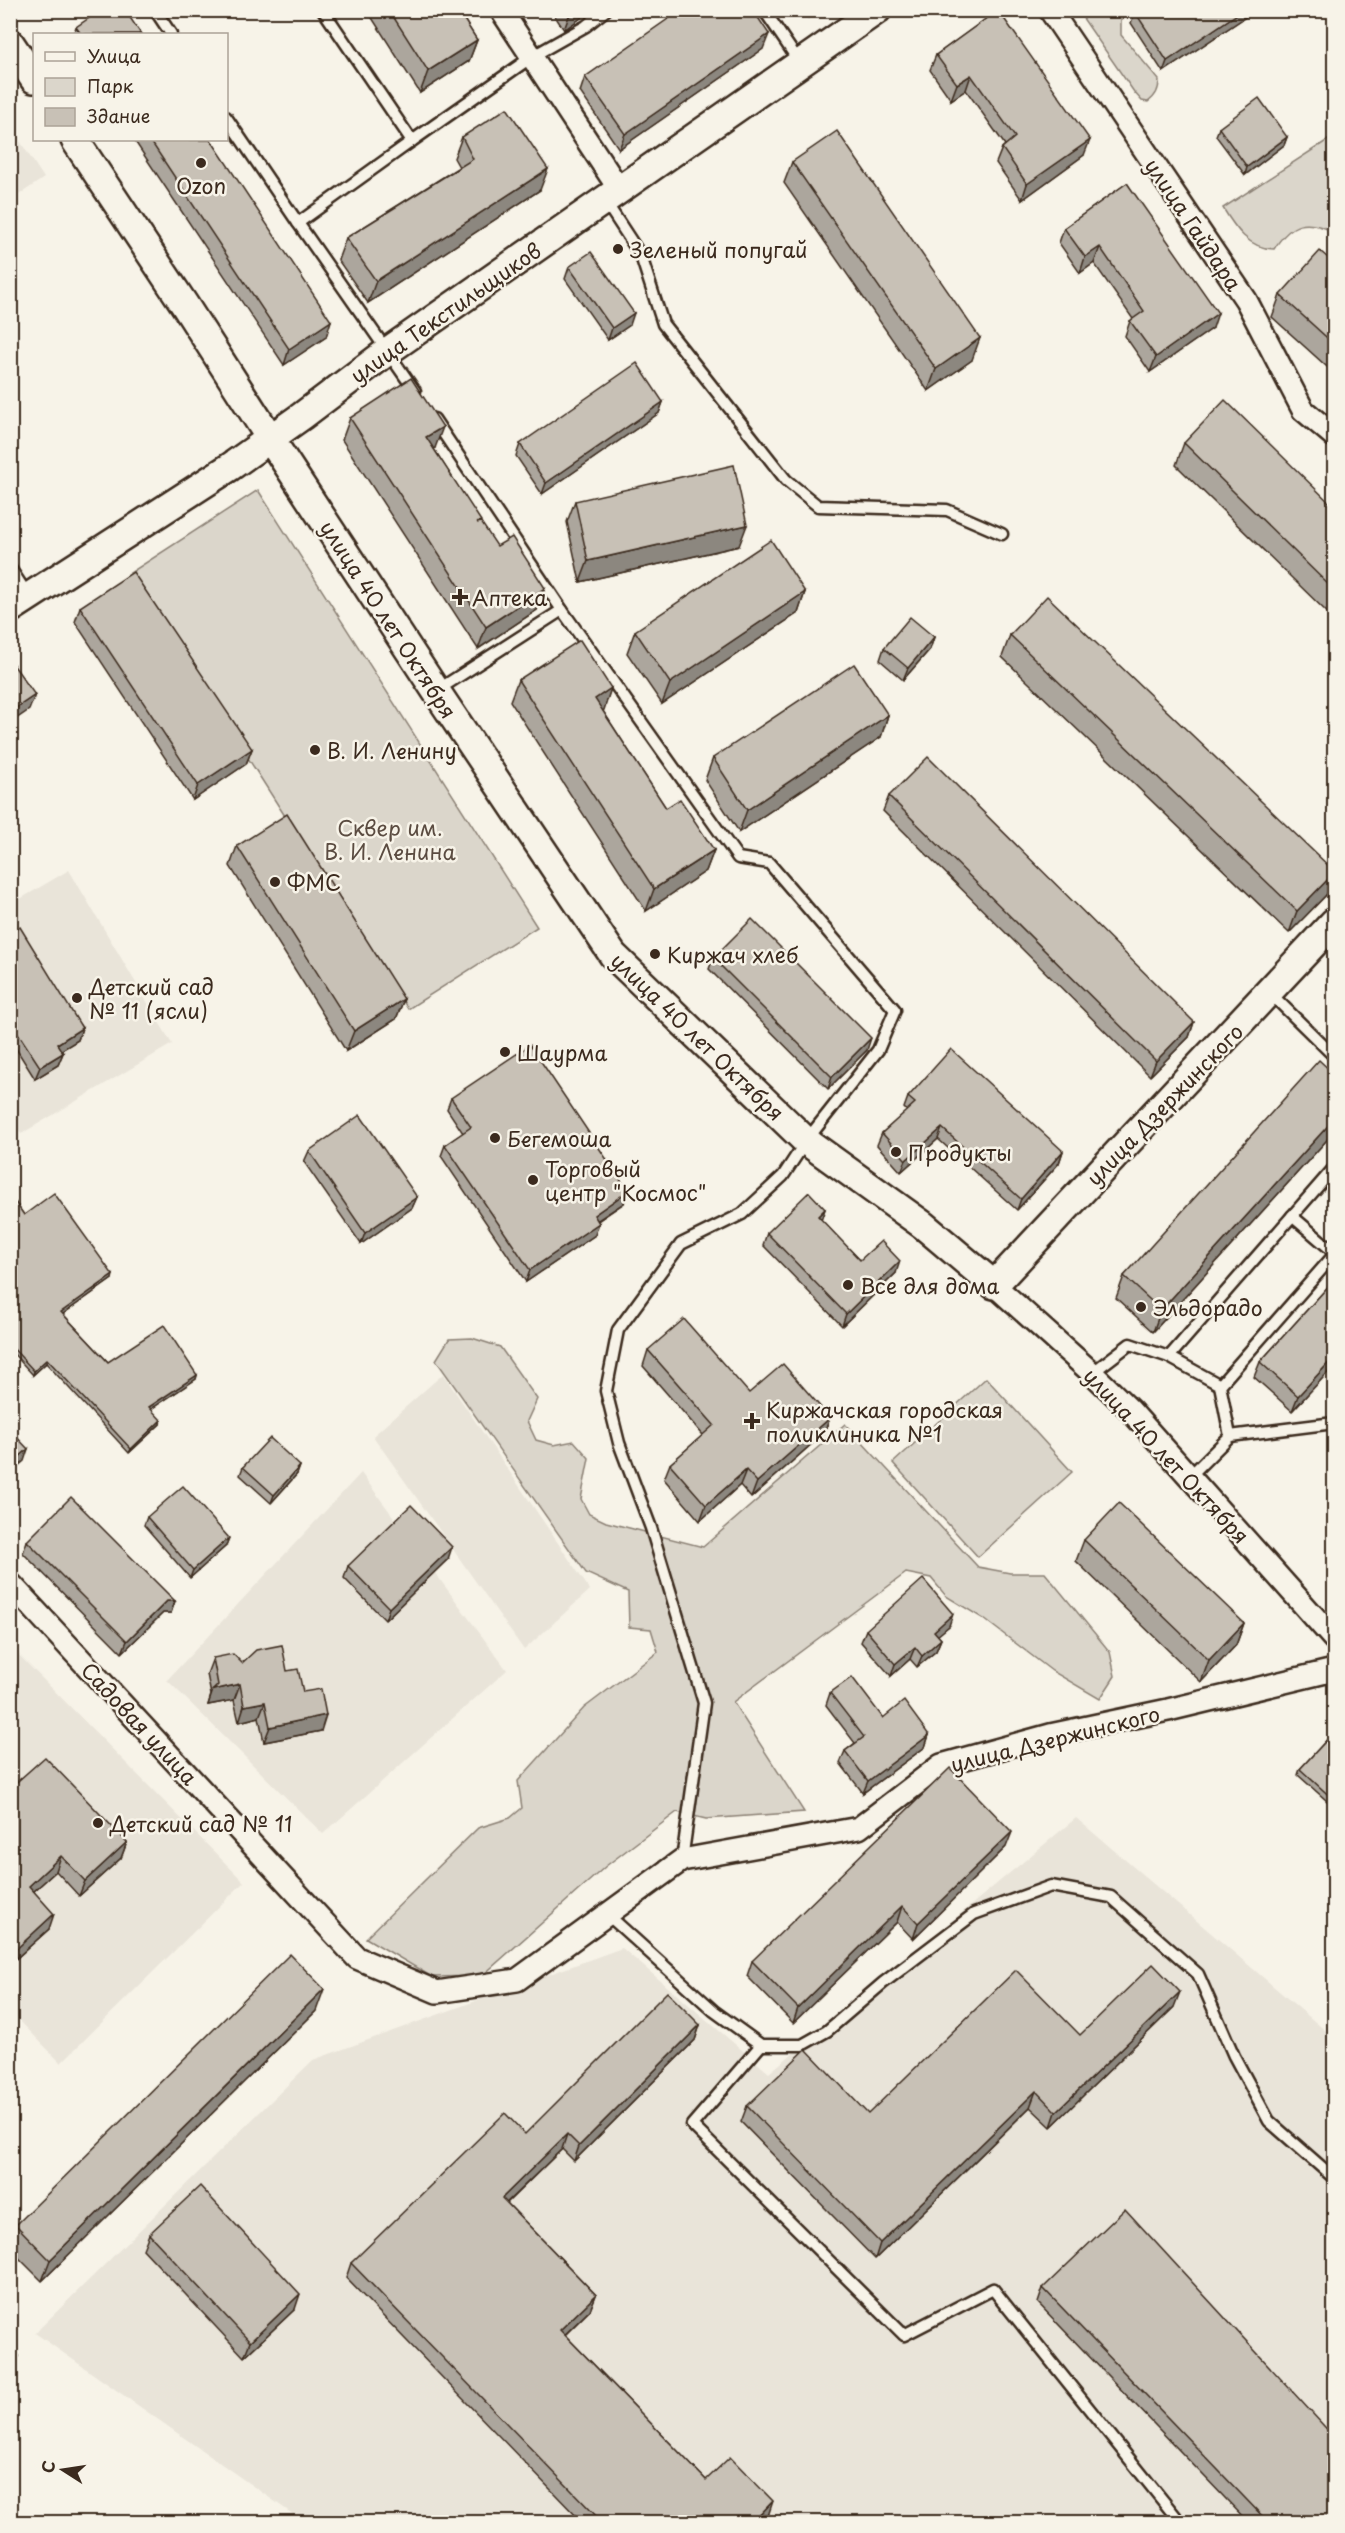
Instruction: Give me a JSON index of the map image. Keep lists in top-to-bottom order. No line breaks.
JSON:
{"streets":{"street":["улица Гайдара","улица Текстильщиков","улица 40 лет Октября","улица Дзержинского","Садовая улица"]},"crossings":[["улица Текстильщиков","улица 40 лет Октября"],["улица 40 лет Октября","улица Дзержинского"],["улица Дзержинского","Садовая улица"]],"parks":["Сквер им. В. И. Ленина"],"places":{"other":["Ozon","Зеленый попугай","В. И. Ленину","ФМС","Киржач хлеб","Детский сад № 11 (ясли)","Шаурма","Бегемоша","Продукты","Торговый центр \"Космос\"","Все для дома","Эльдорадо","Детский сад № 11"],"health":["Аптека","Киржачская городская поликлиника №1"]},"legend":["Улица","Парк","Здание"],"north":"left"}
